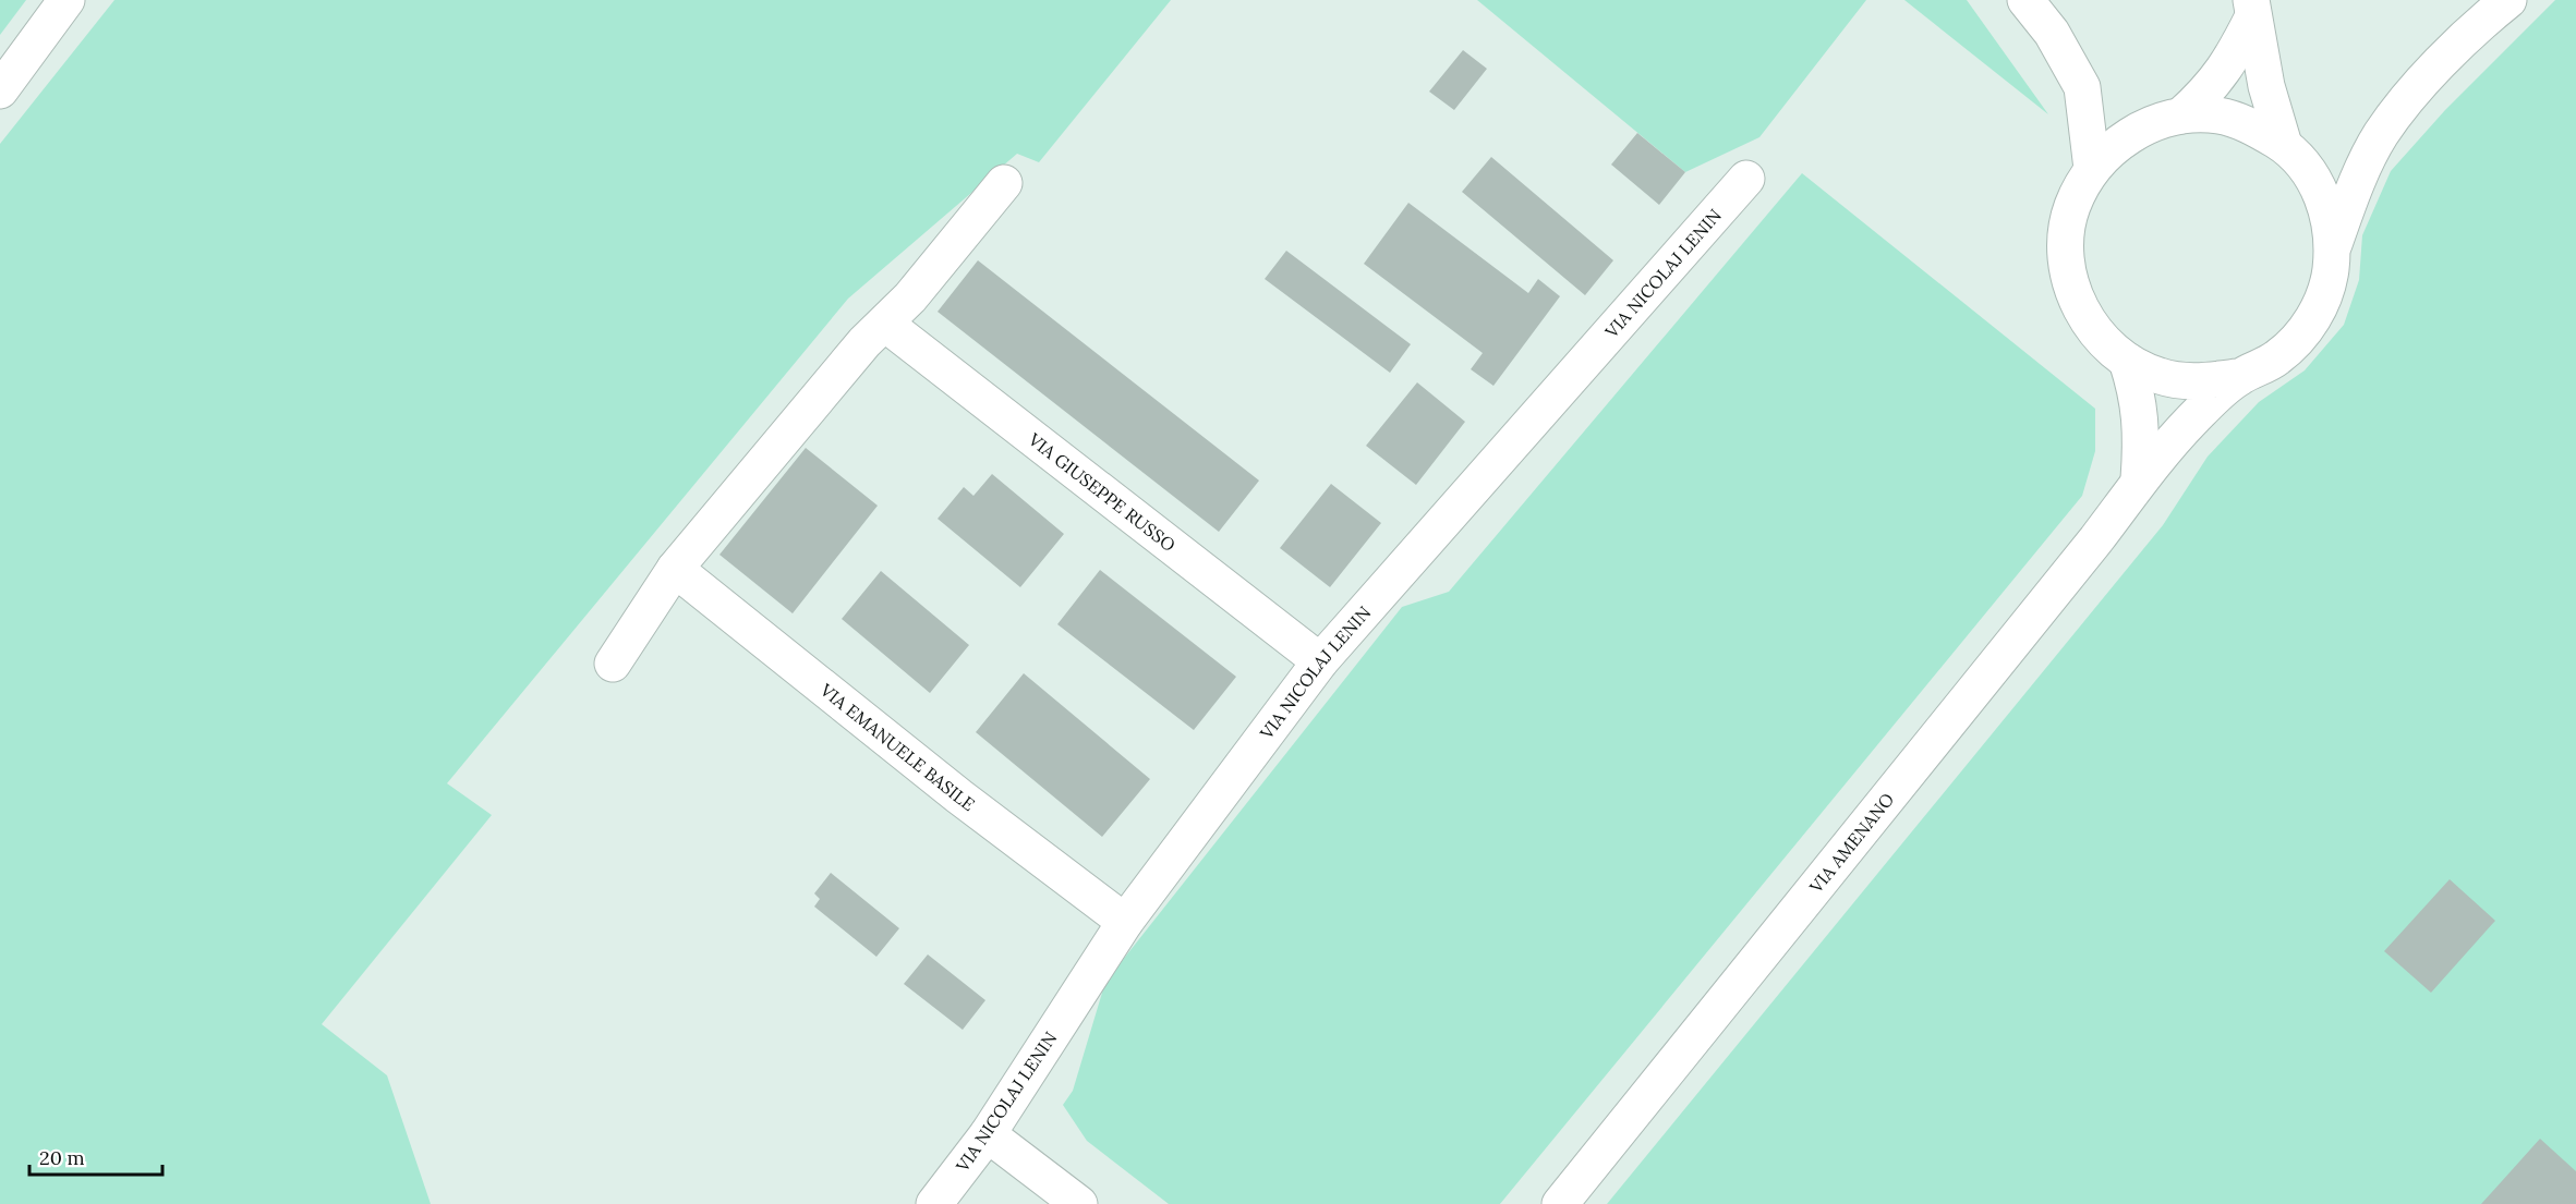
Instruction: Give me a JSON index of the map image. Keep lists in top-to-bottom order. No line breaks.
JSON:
{"streets":{"main road":["VIA NICOLAJ LENIN","VIA GIUSEPPE RUSSO","VIA EMANUELE BASILE","VIA AMENANO"]},"crossings":[["VIA NICOLAJ LENIN","VIA GIUSEPPE RUSSO"],["VIA NICOLAJ LENIN","VIA EMANUELE BASILE"]],"scale_bar":"20 m"}
